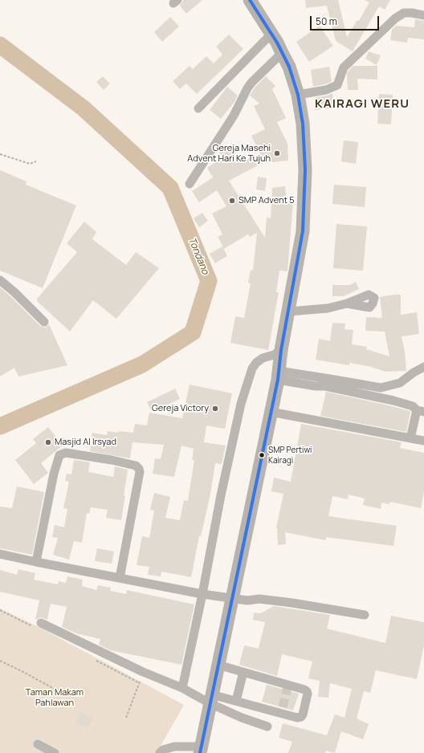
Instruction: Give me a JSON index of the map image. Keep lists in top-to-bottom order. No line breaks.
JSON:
{"districts":["KAIRAGI WERU"],"water":["Tondano"],"parks":["Taman Makam Pahlawan"],"places":["Gereja Masehi Advent Hari Ke Tujuh","SMP Advent 5","Gereja Victory","Masjid Al Irsyad","SMP Pertiwi Kairagi"],"scale_bar":"50 m"}
